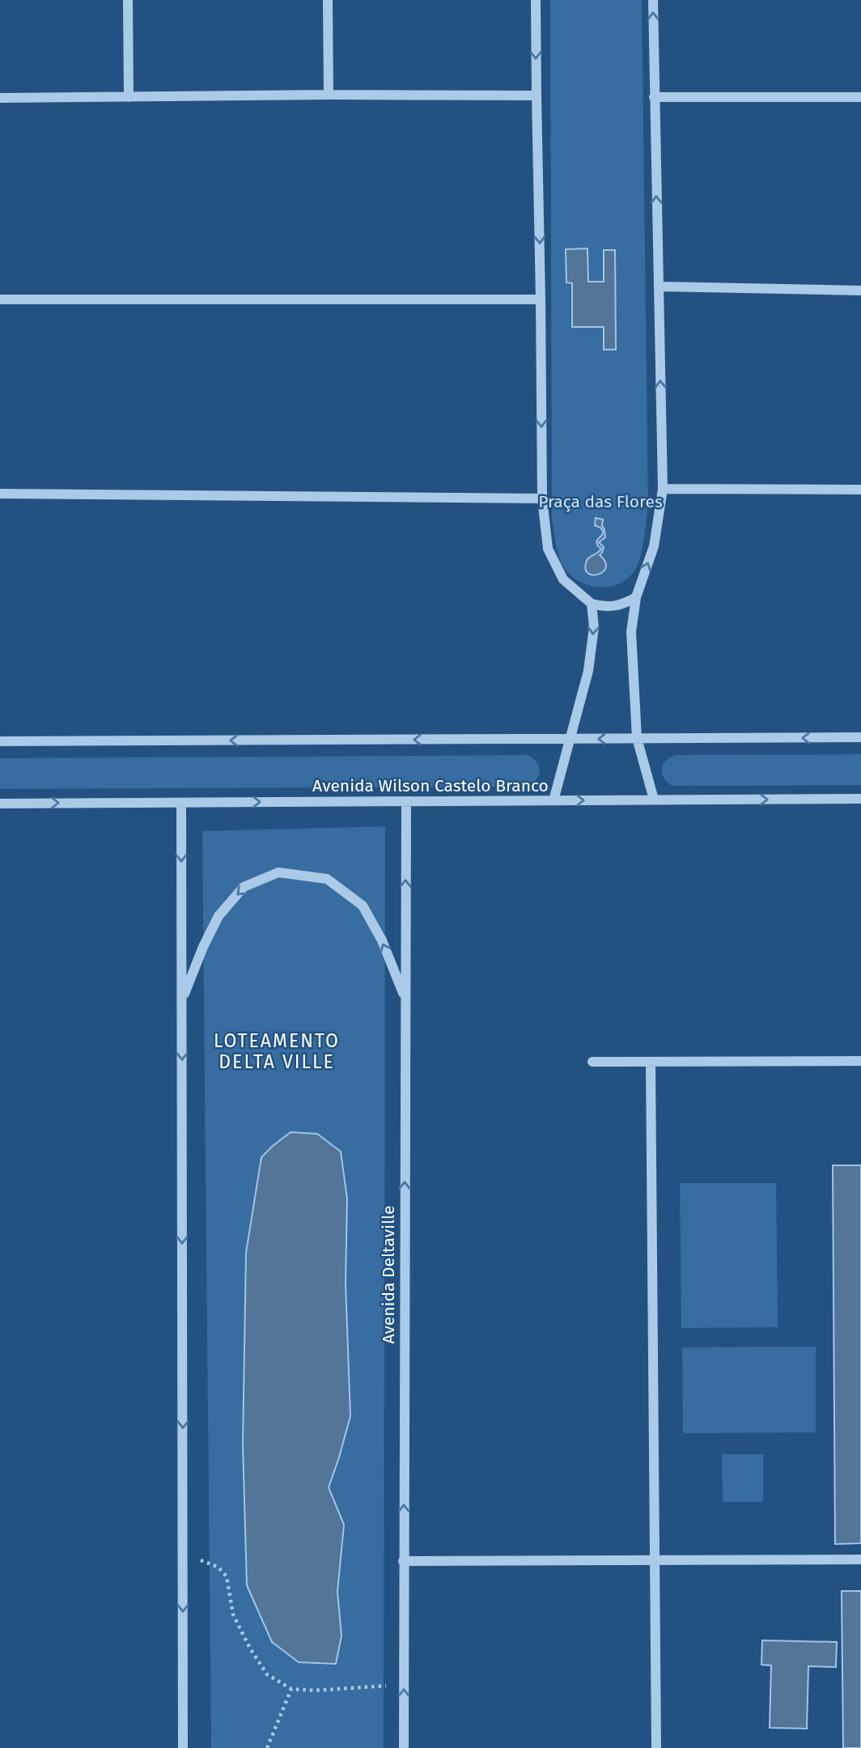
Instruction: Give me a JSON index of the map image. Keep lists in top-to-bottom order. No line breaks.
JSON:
{"streets":{"street":["Avenida Wilson Castelo Branco","Avenida Deltaville"]},"crossings":[["Avenida Wilson Castelo Branco","Avenida Deltaville"]],"one_way":["Avenida Deltaville"],"districts":["LOTEAMENTO DELTA VILLE"],"parks":["Praça das Flores"]}
